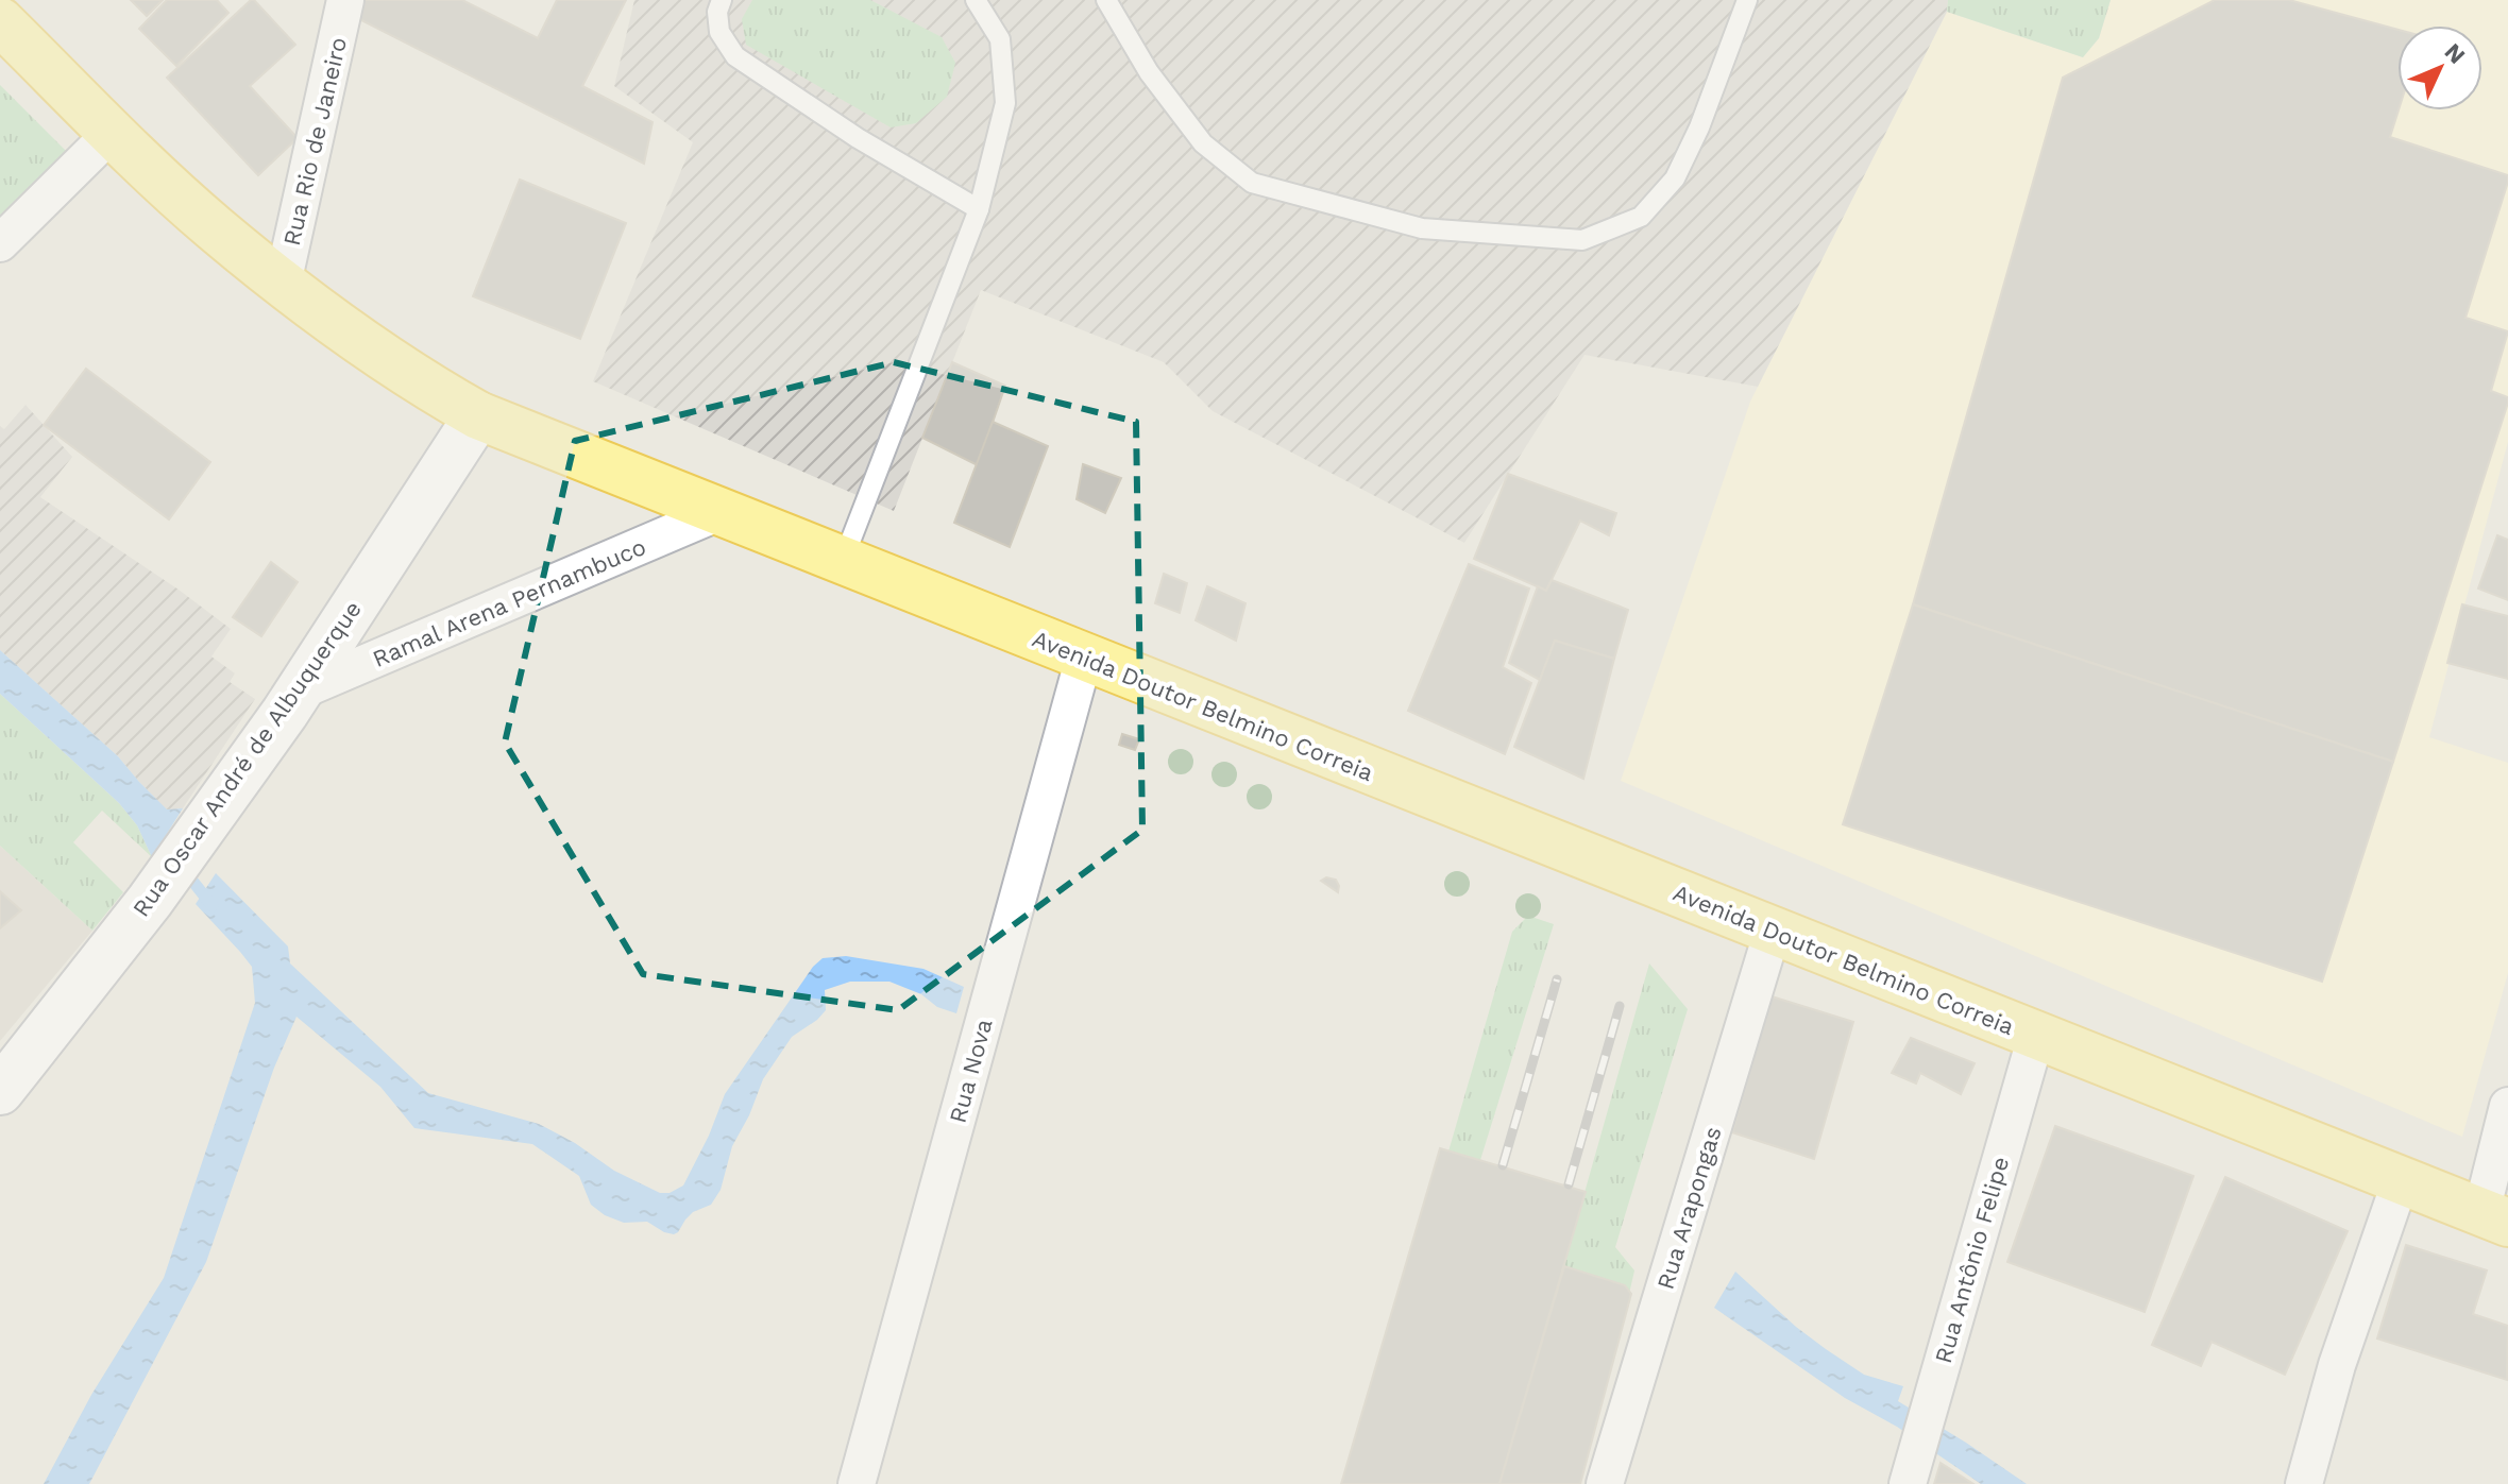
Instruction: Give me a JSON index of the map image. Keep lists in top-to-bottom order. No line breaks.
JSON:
{"streets":{"main road":["Avenida Doutor Belmino Correia"],"street":["Rua Rio de Janeiro","Ramal Arena Pernambuco","Rua Oscar André de Albuquerque","Rua Nova","Rua Arapongas","Rua Antônio Felipe"]},"crossings":[["Rua Rio de Janeiro","Avenida Doutor Belmino Correia"],["Ramal Arena Pernambuco","Avenida Doutor Belmino Correia"],["Ramal Arena Pernambuco","Rua Oscar André de Albuquerque"],["Avenida Doutor Belmino Correia","Rua Oscar André de Albuquerque"],["Avenida Doutor Belmino Correia","Rua Nova"],["Avenida Doutor Belmino Correia","Rua Arapongas"],["Avenida Doutor Belmino Correia","Rua Antônio Felipe"]],"north":"top right"}
